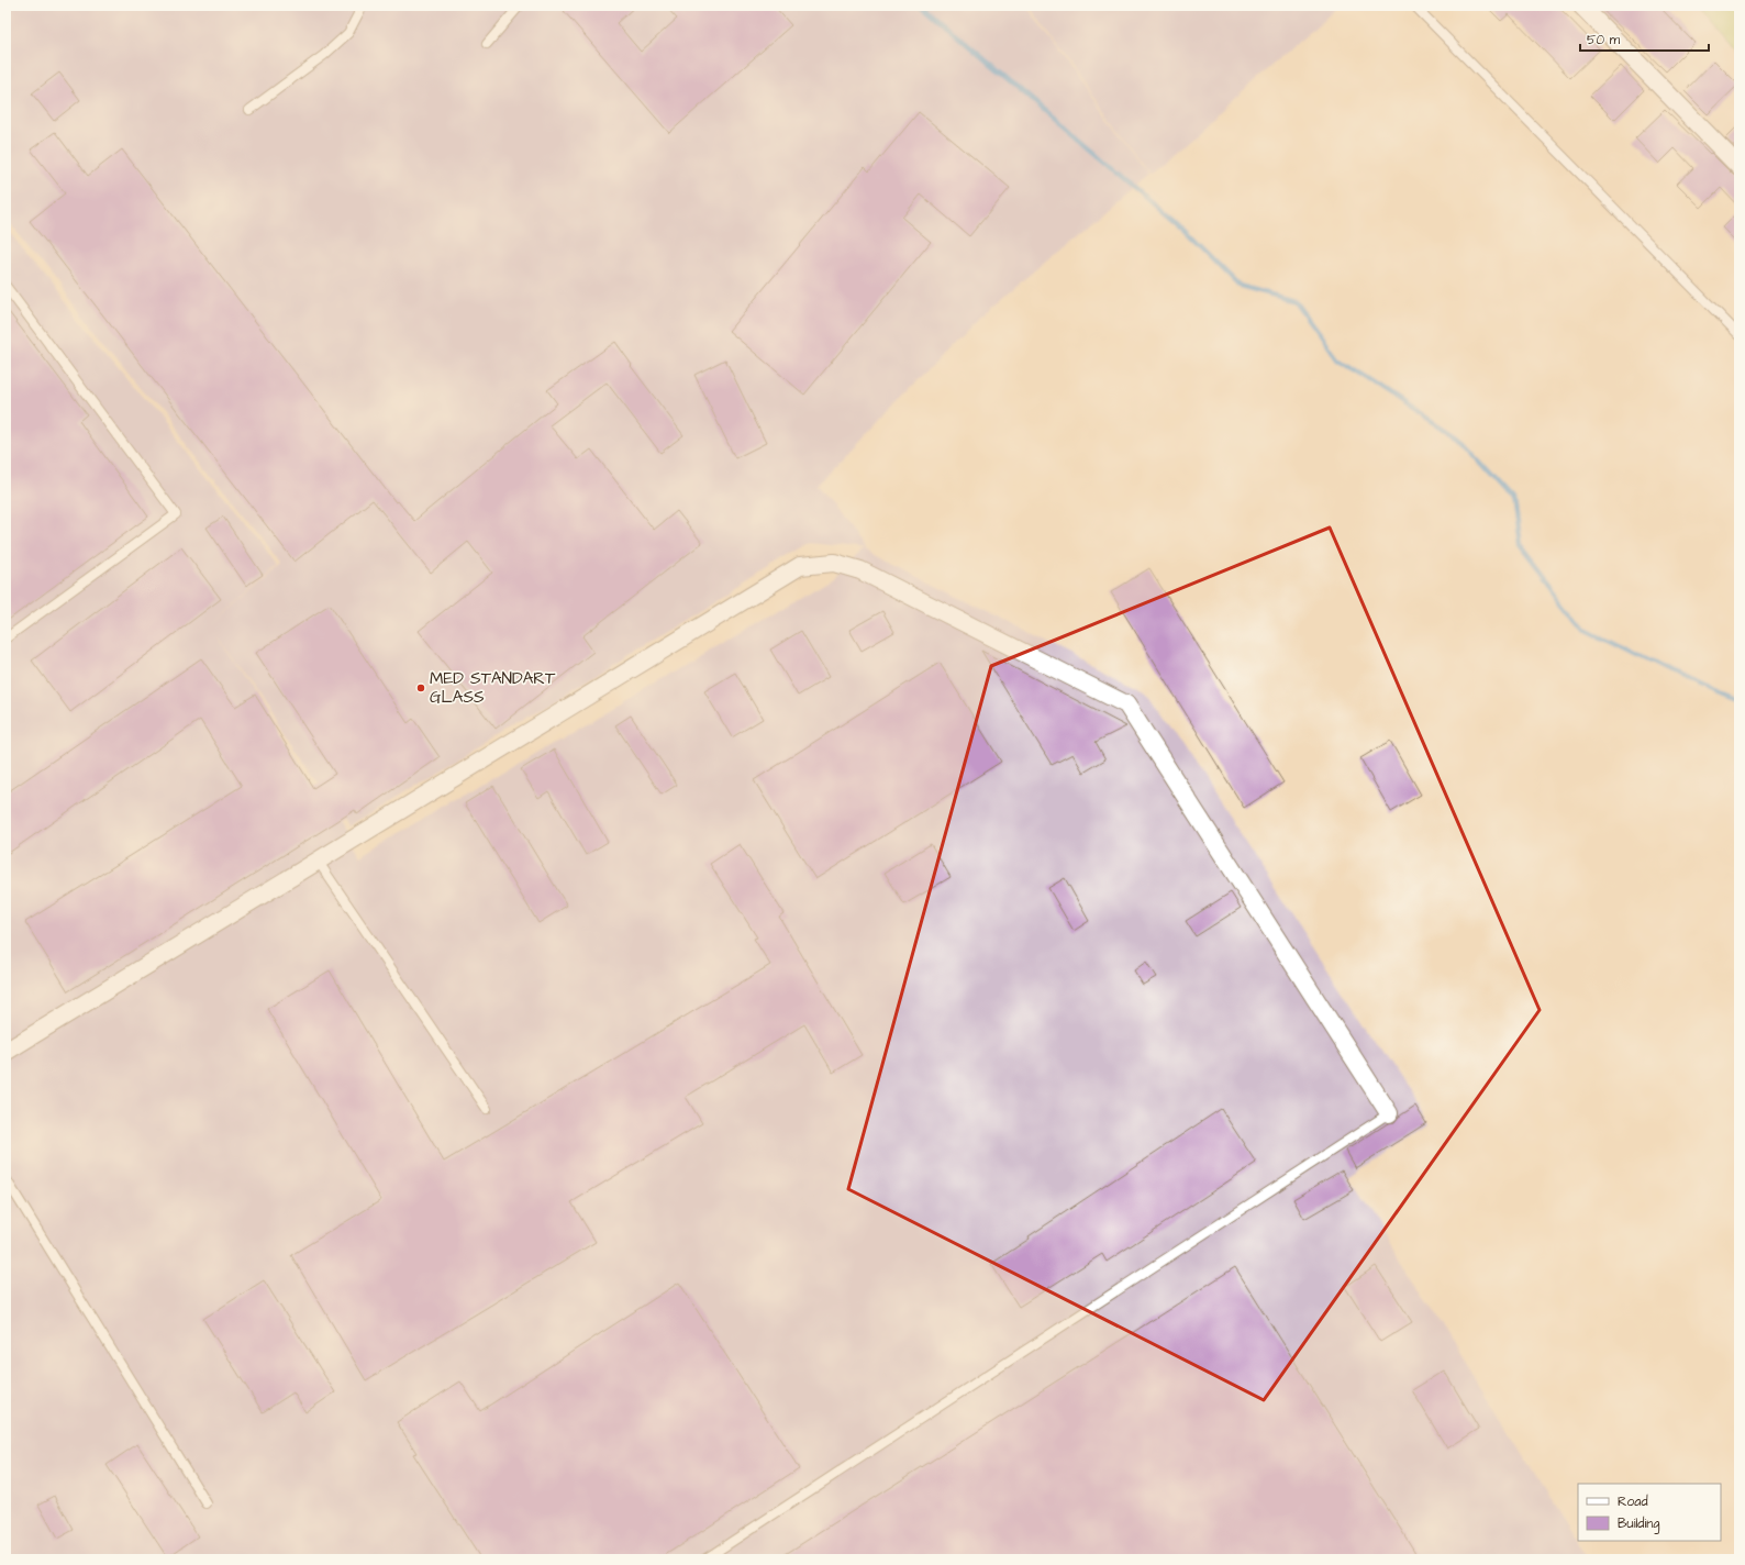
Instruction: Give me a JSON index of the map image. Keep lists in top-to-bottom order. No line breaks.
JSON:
{"places":["MED STANDART GLASS"],"legend":["Road","Building"],"scale_bar":"50 m"}
